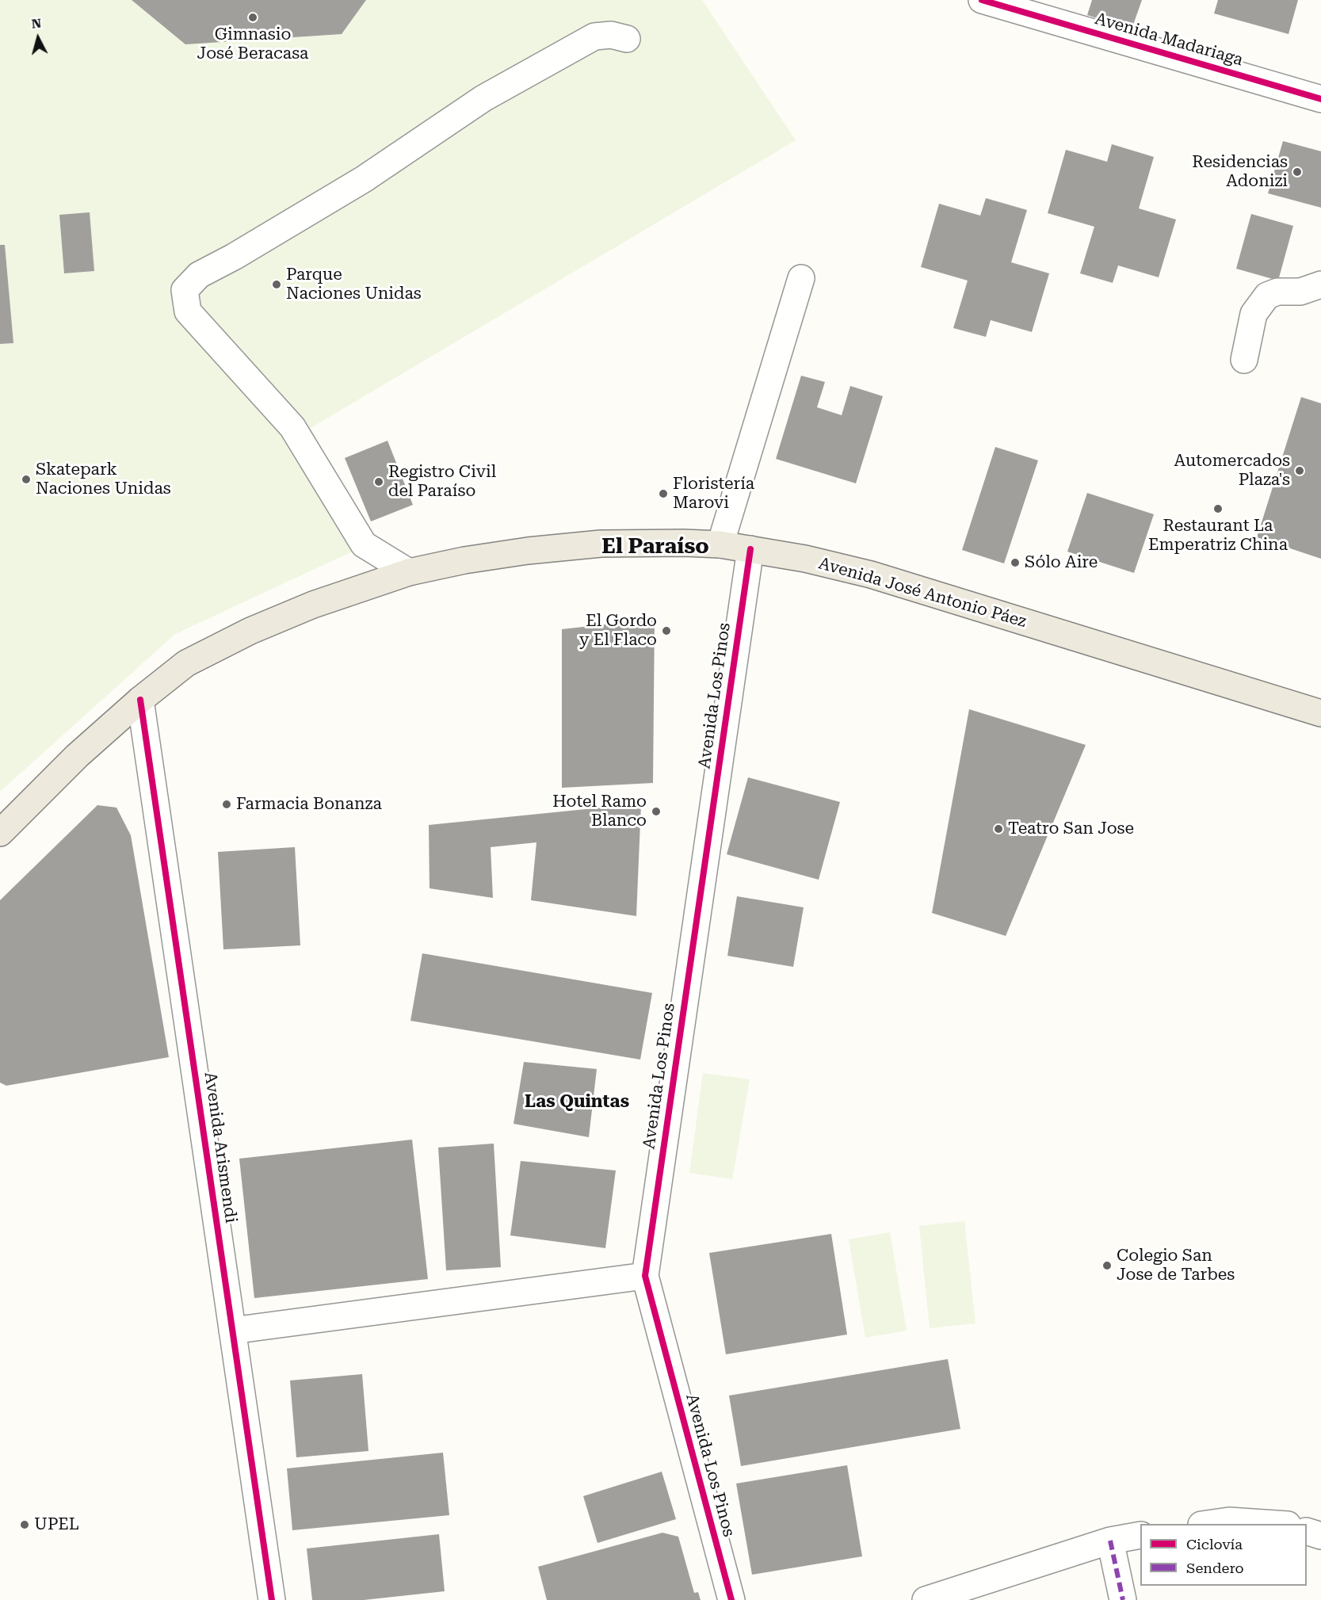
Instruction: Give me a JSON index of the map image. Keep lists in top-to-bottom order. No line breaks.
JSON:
{"streets":{"main road":["Avenida José Antonio Páez"],"street":["Avenida Madariaga","Avenida Los Pinos","Avenida Arismendi"]},"crossings":[["Avenida José Antonio Páez","Avenida Los Pinos"],["Avenida José Antonio Páez","Avenida Arismendi"]],"districts":["El Paraíso","Las Quintas"],"places":["Gimnasio José Beracasa","Residencias Adonizi","Parque Naciones Unidas","Automercados Plaza's","Skatepark Naciones Unidas","Registro Civil del Paraíso","Floristería Marovi","Restaurant La Emperatriz China","Sólo Aire","El Gordo y El Flaco","Farmacia Bonanza","Hotel Ramo Blanco","Teatro San Jose","Colegio San Jose de Tarbes","UPEL"],"legend":["Ciclovía","Sendero"],"north":"top"}
